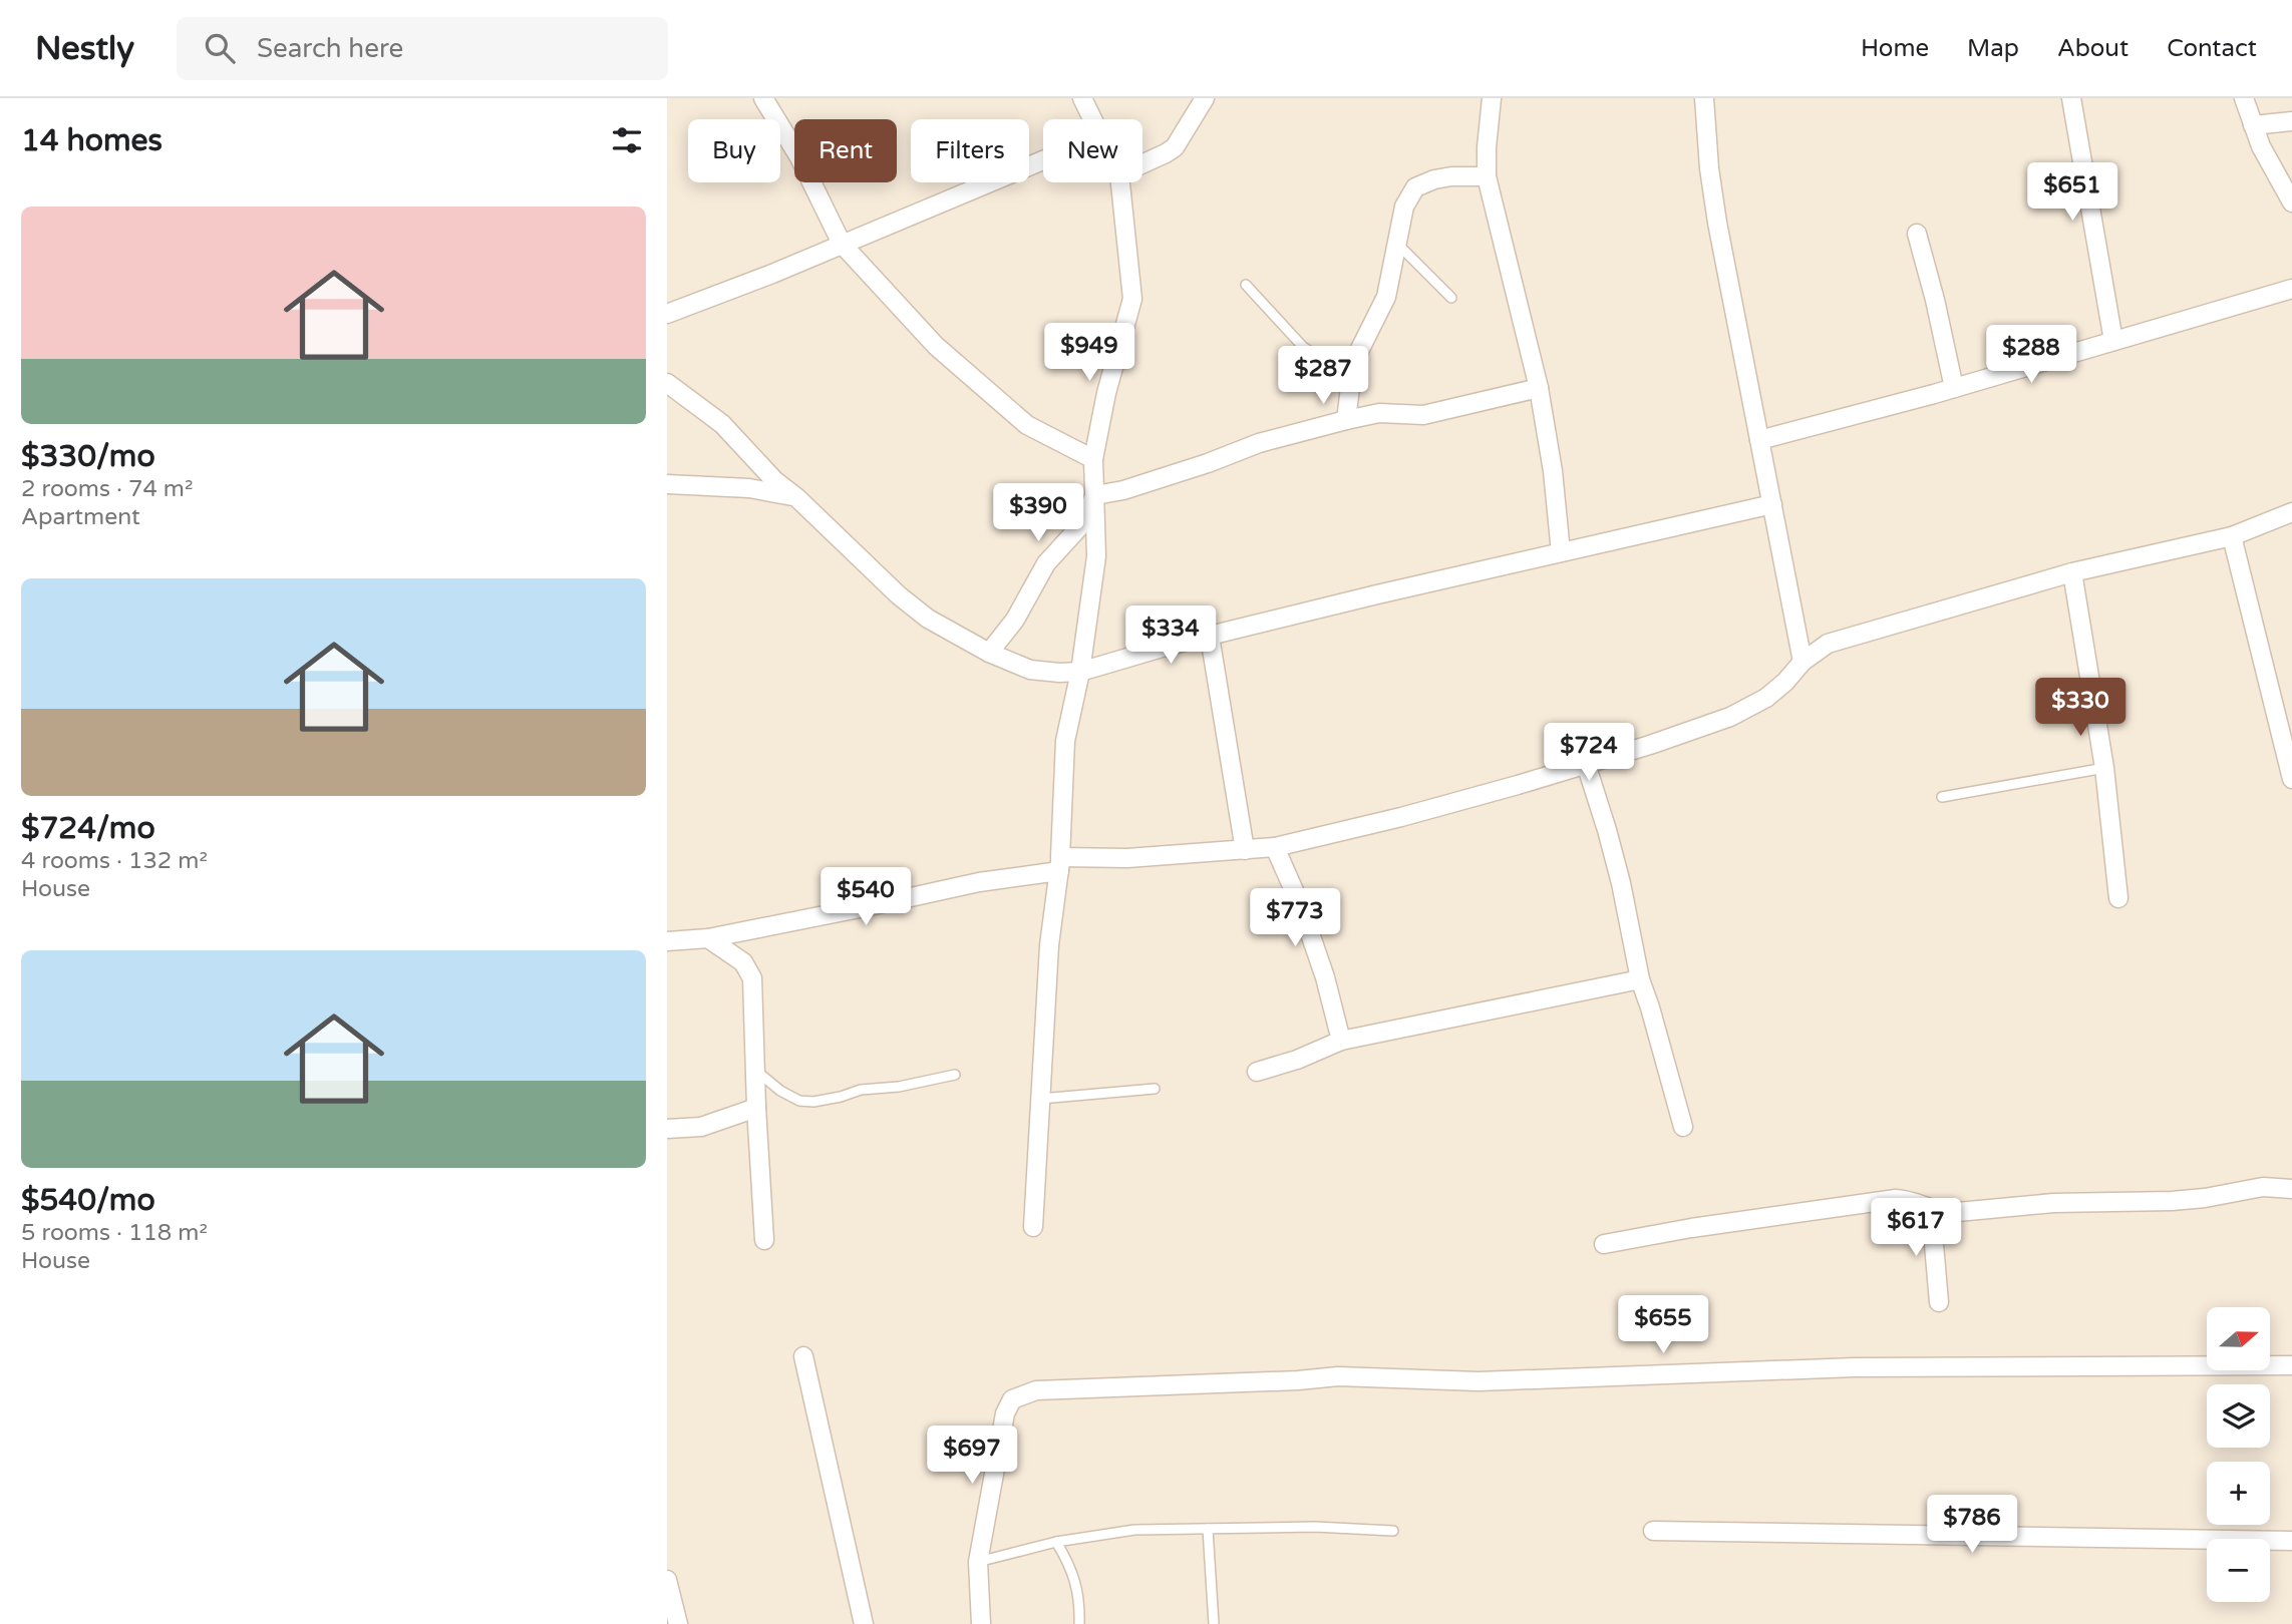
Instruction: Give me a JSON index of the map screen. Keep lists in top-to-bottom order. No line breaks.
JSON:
{"north":"right","page":{"header":"Nestly","search":"Search here","nav":["Home","Map","About","Contact"],"heading":"14 homes","chip":["Buy","Rent","Filters","New"],"price":["$651","$949","$288","$287","$390","$334","$330","$724","$540","$773","$617","$655","$697","$786"],"list":[{"name":"$330/mo","note":"2 rooms · 74 m² · Apartment"},{"name":"$724/mo","note":"4 rooms · 132 m² · House"},{"name":"$540/mo","note":"5 rooms · 118 m² · House"}],"map_buttons":["+","−"]}}
